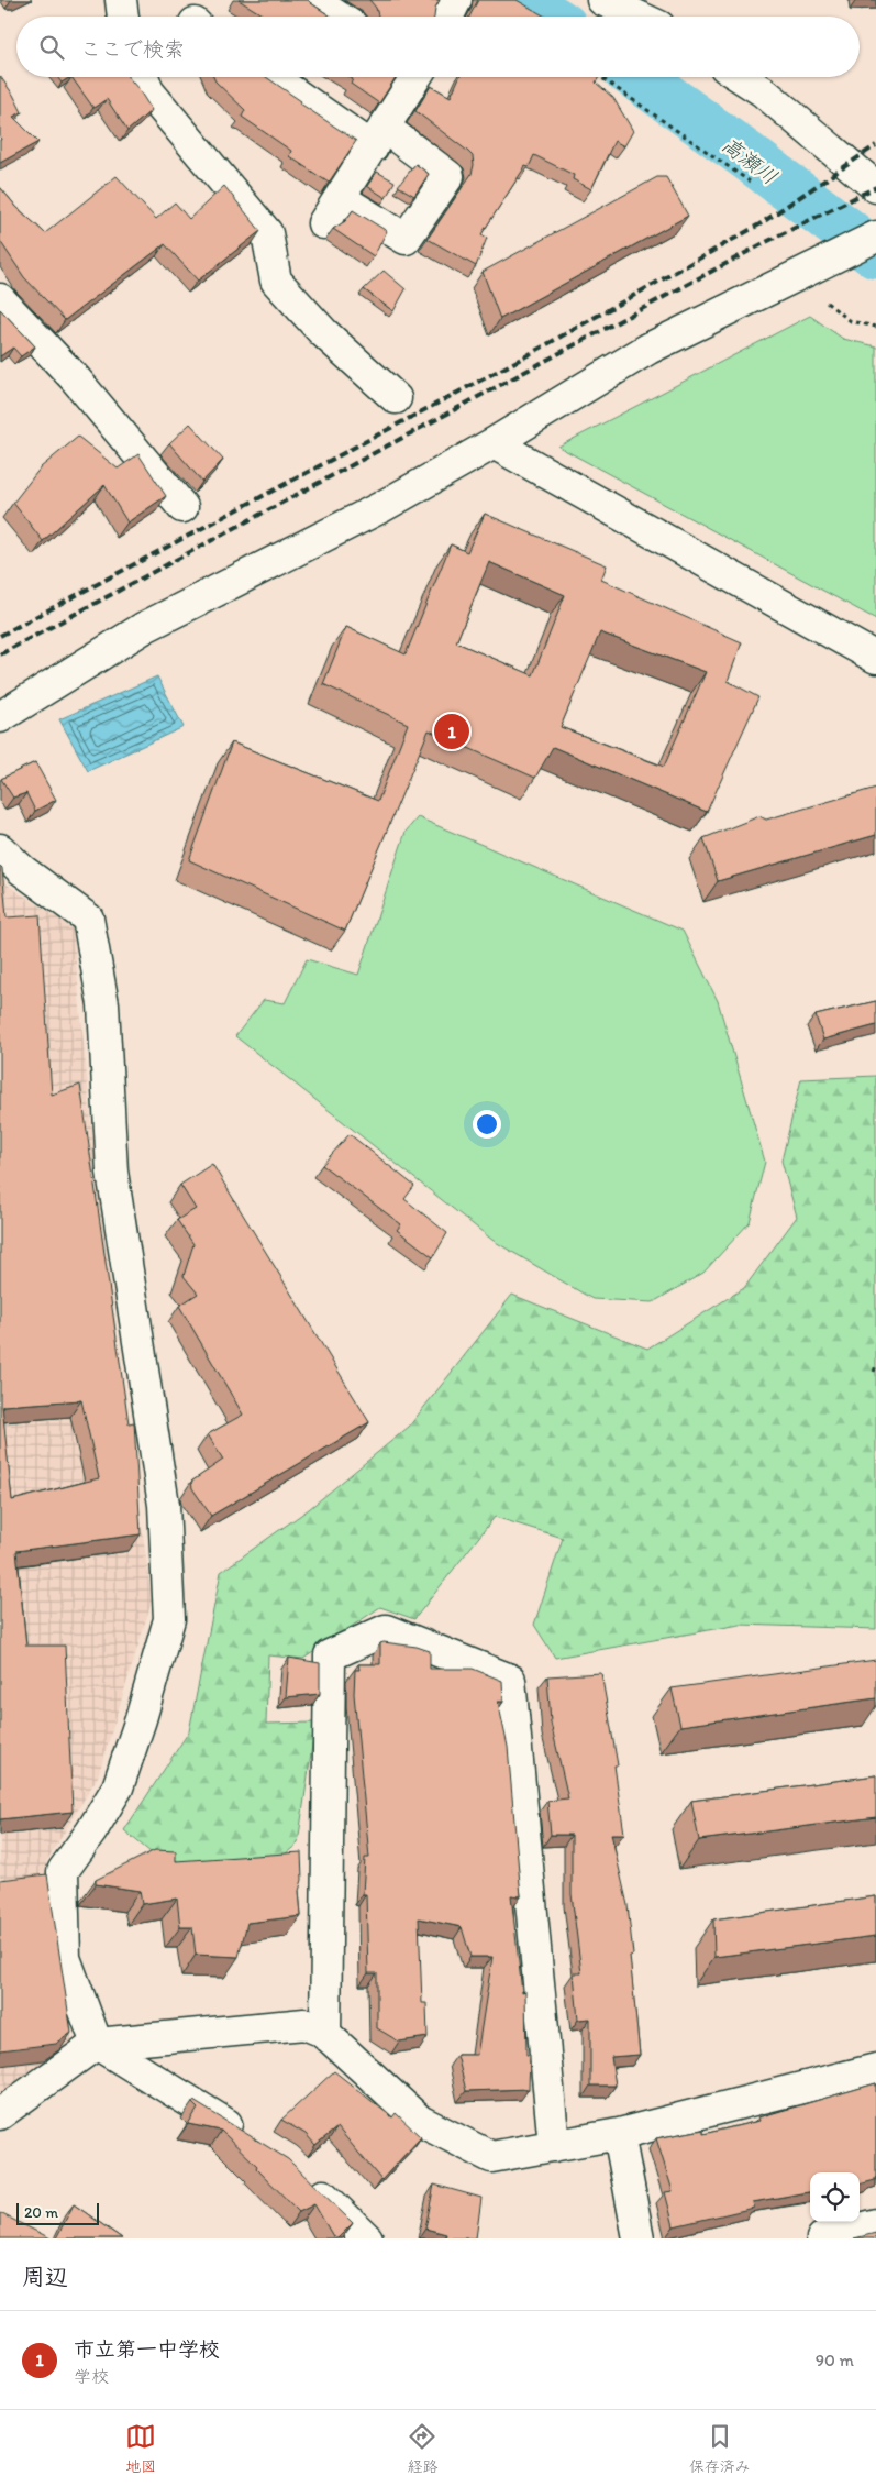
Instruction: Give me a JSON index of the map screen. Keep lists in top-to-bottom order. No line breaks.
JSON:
{"water":["高瀬川"],"scale_bar":"20 m","page":{"search":"ここで検索","pins":"1","scale":"20 m","heading":"周辺","list":[{"mark":"1","name":"市立第一中学校","note":"学校","value":"90 m"}],"nav":["地図","経路","保存済み"]}}
